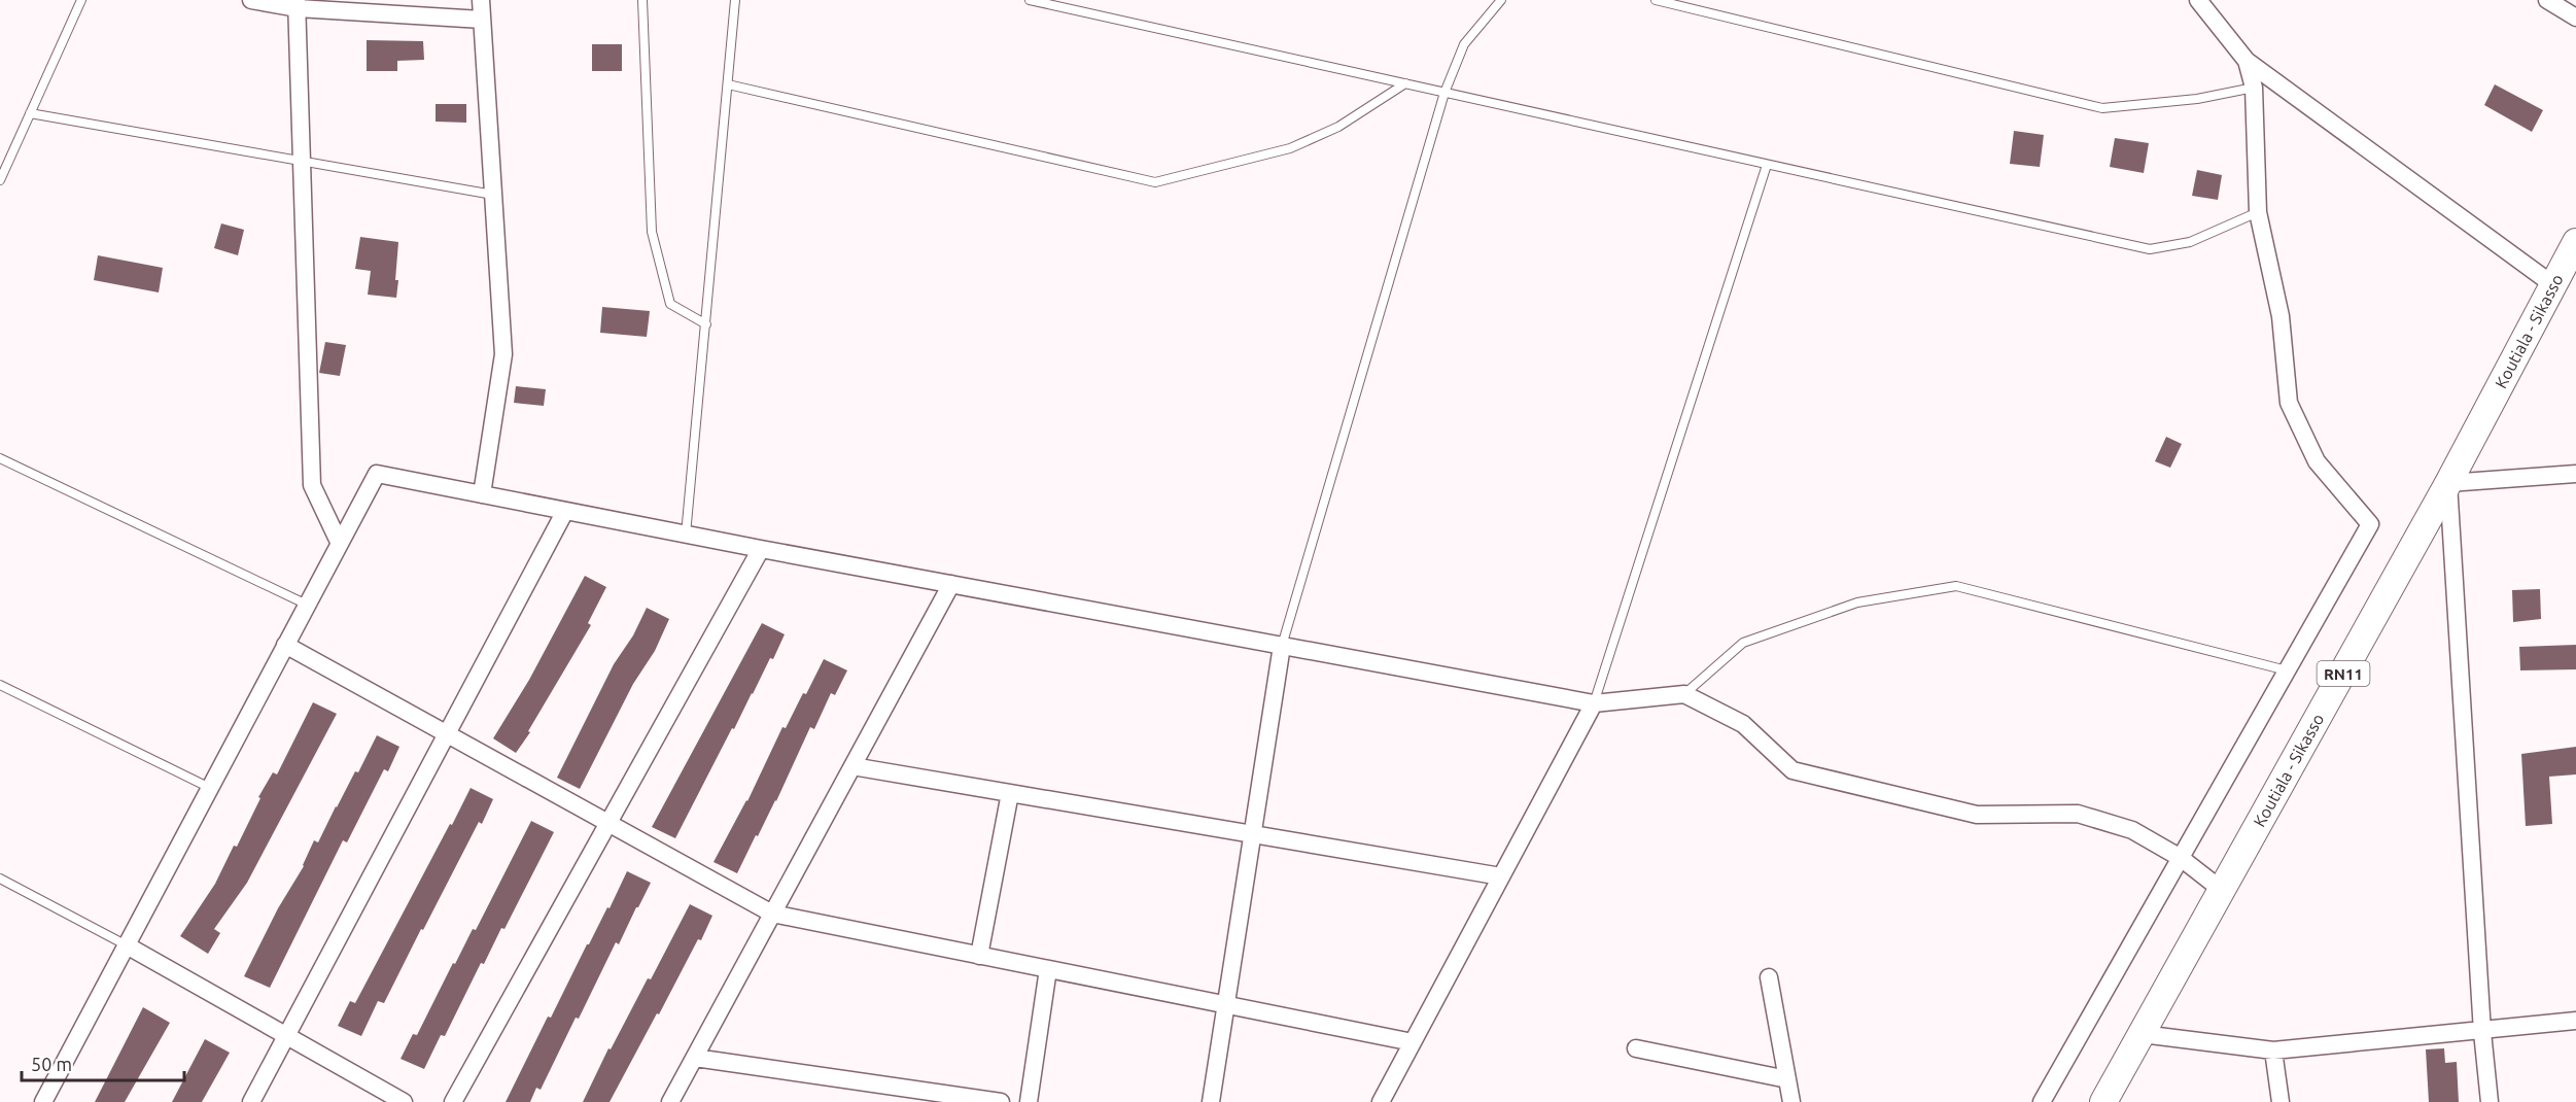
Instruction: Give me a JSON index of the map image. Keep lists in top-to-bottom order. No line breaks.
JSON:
{"streets":{"main road":["Koutiala - Sikasso","RN11"]},"scale_bar":"50 m"}
